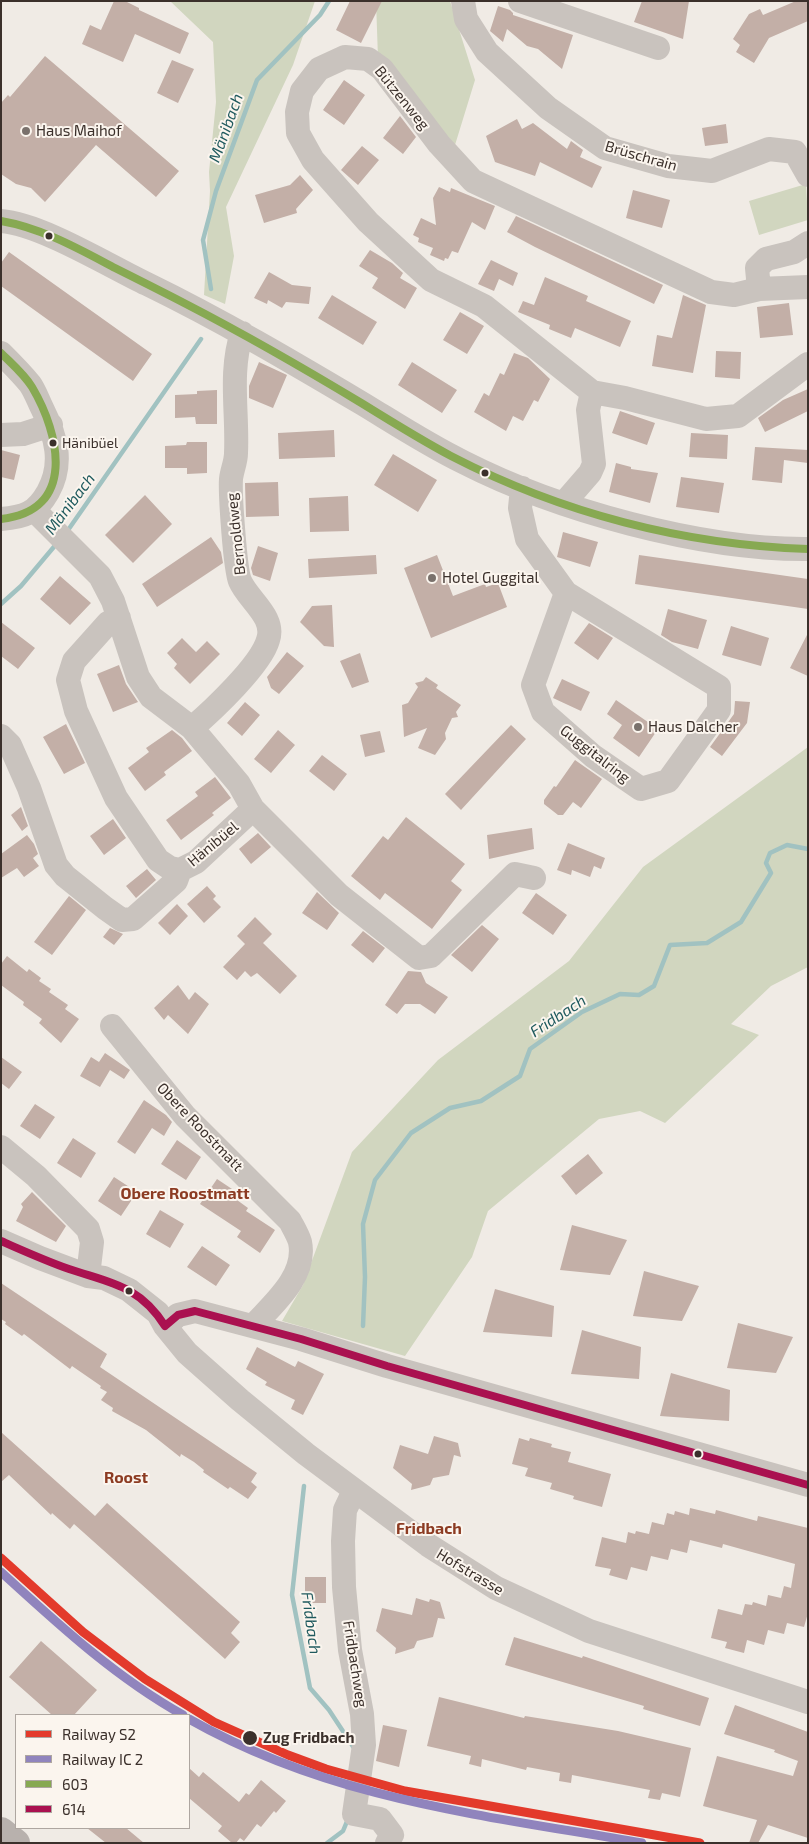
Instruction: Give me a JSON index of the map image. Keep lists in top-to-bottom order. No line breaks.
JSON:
{"streets":{"street":["Bützenweg","Brüschrain","Bernoldweg","Guggitalring","Hänibüel","Obere Roostmatt","Hofstrasse","Fridbachweg"]},"crossings":[["Hofstrasse","Fridbachweg"]],"districts":["Obere Roostmatt","Roost","Fridbach"],"water":["Mänibach","Fridbach"],"places":["Haus Maihof","Hänibüel","Hotel Guggital","Haus Dalcher","Zug Fridbach"],"lines":["transit line 603","transit line 614","rail line S2"],"legend":["Railway S2","Railway IC 2","603","614"]}
